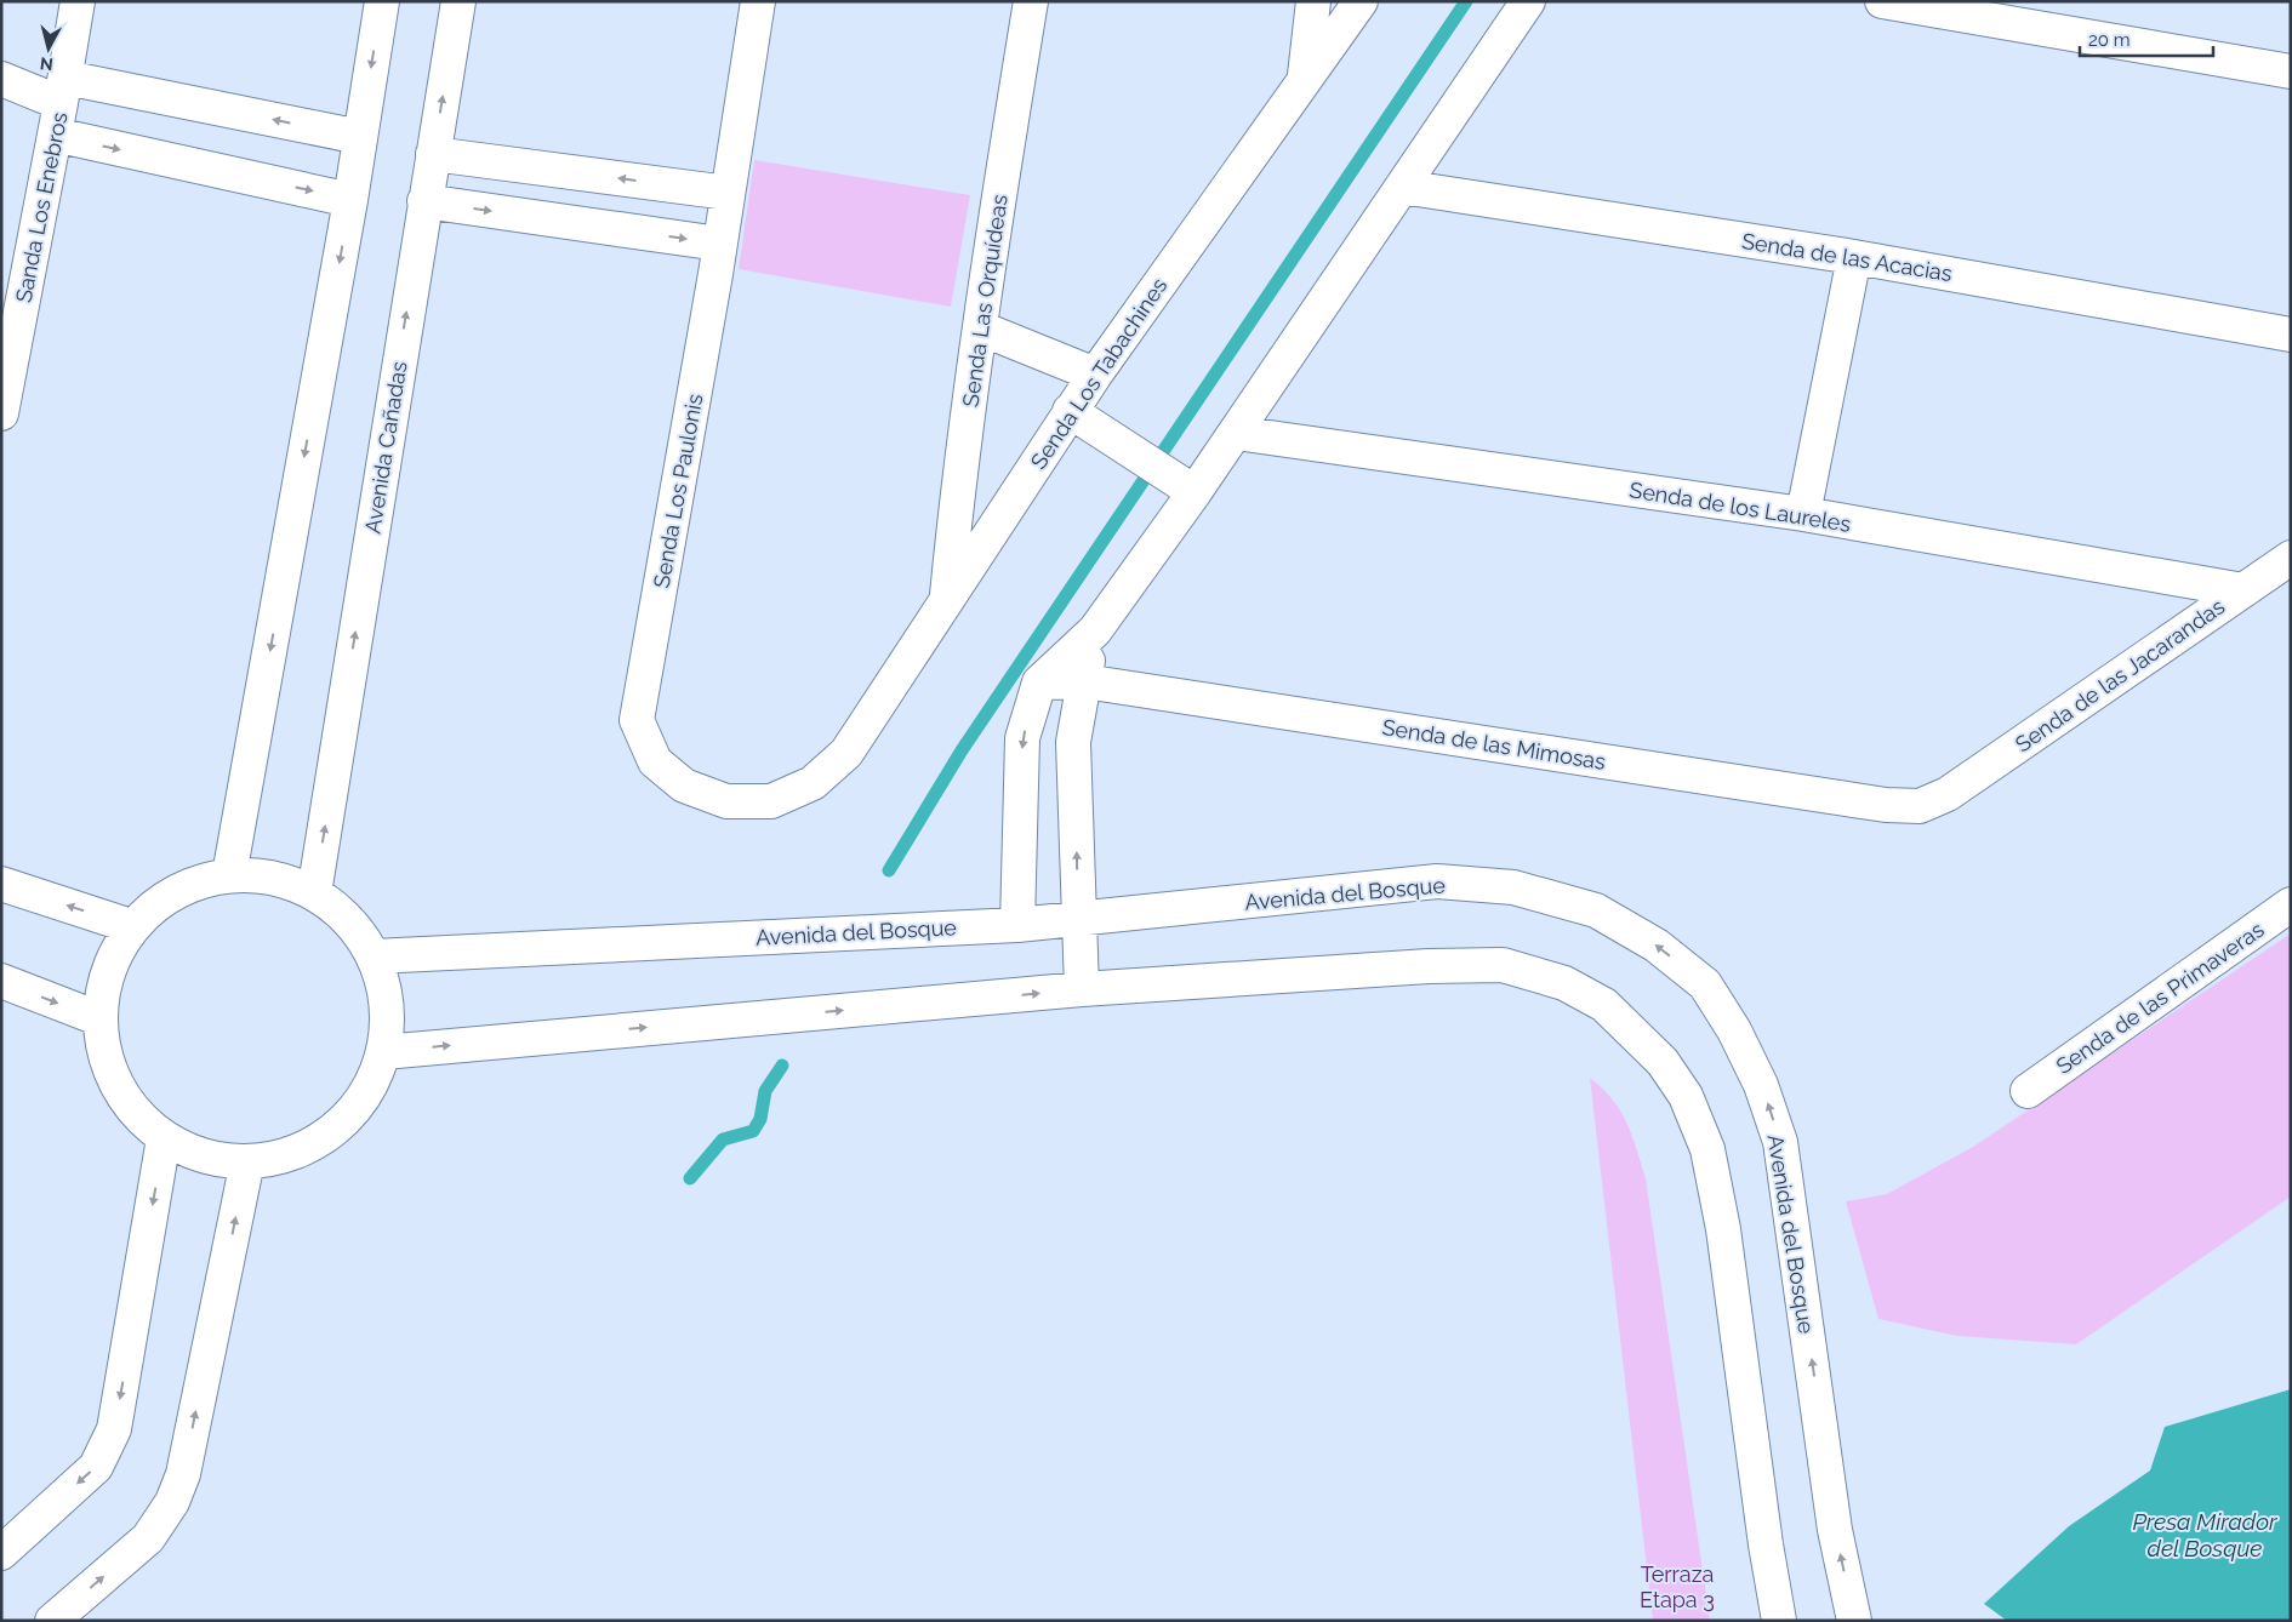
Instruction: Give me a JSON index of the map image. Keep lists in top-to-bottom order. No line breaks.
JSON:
{"streets":{"street":["Sanda Los Enebros","Senda de las Acacias","Senda Las Orquídeas","Senda Los Tabachines","Avenida Cañadas","Senda Los Paulonis","Senda de los Laureles","Senda de las Jacarandas","Senda de las Mimosas","Avenida del Bosque","Senda de las Primaveras"]},"crossings":[["Senda Las Orquídeas","Senda Los Tabachines"],["Senda Los Tabachines","Senda Los Paulonis"],["Senda de los Laureles","Senda de las Jacarandas"],["Senda de las Jacarandas","Senda de las Mimosas"]],"water":["Presa Mirador del Bosque"],"parks":["Terraza Etapa 3"],"scale_bar":"20 m","north":"bottom"}
